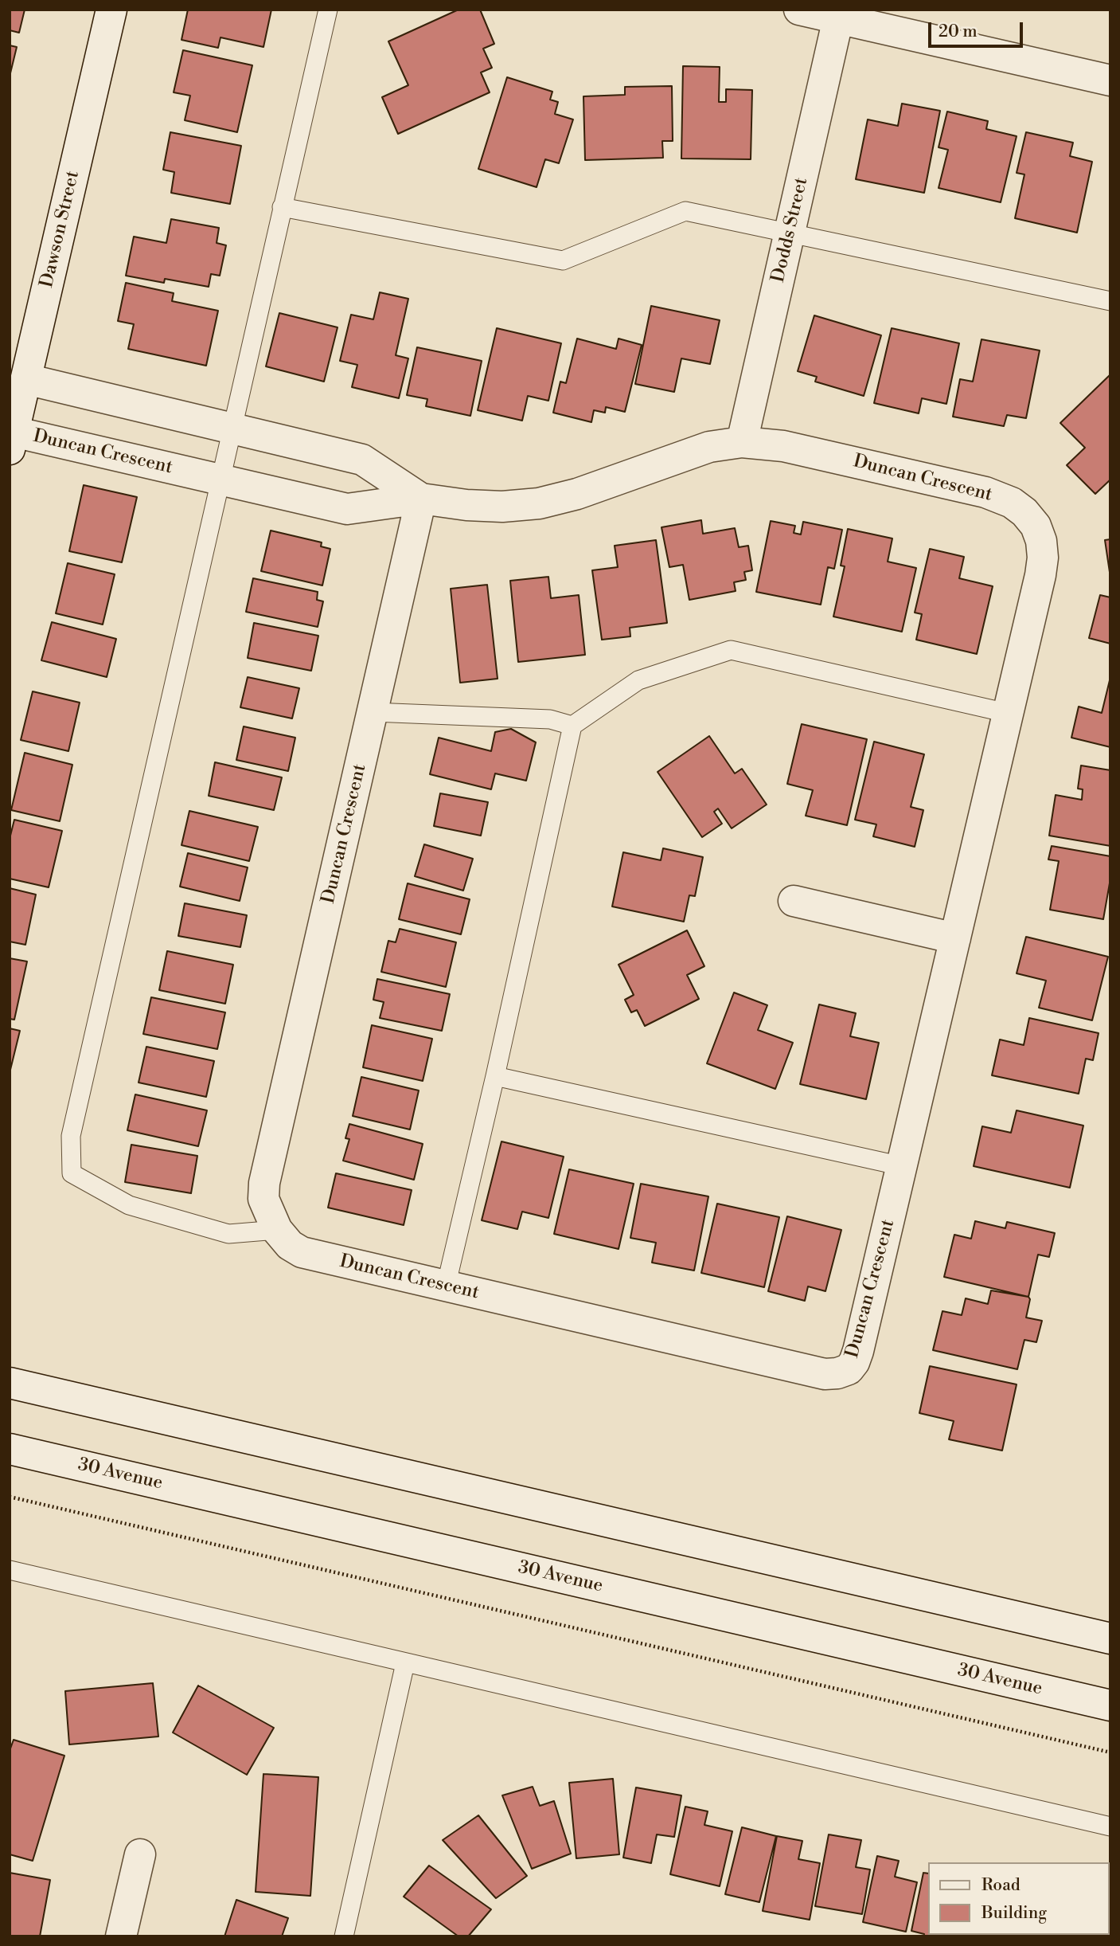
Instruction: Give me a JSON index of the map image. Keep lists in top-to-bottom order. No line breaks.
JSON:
{"streets":{"street":["Dawson Street","Dodds Street","Duncan Crescent","30 Avenue"]},"crossings":[["Dawson Street","Duncan Crescent"],["Dodds Street","Duncan Crescent"]],"legend":["Road","Building"],"scale_bar":"20 m"}
